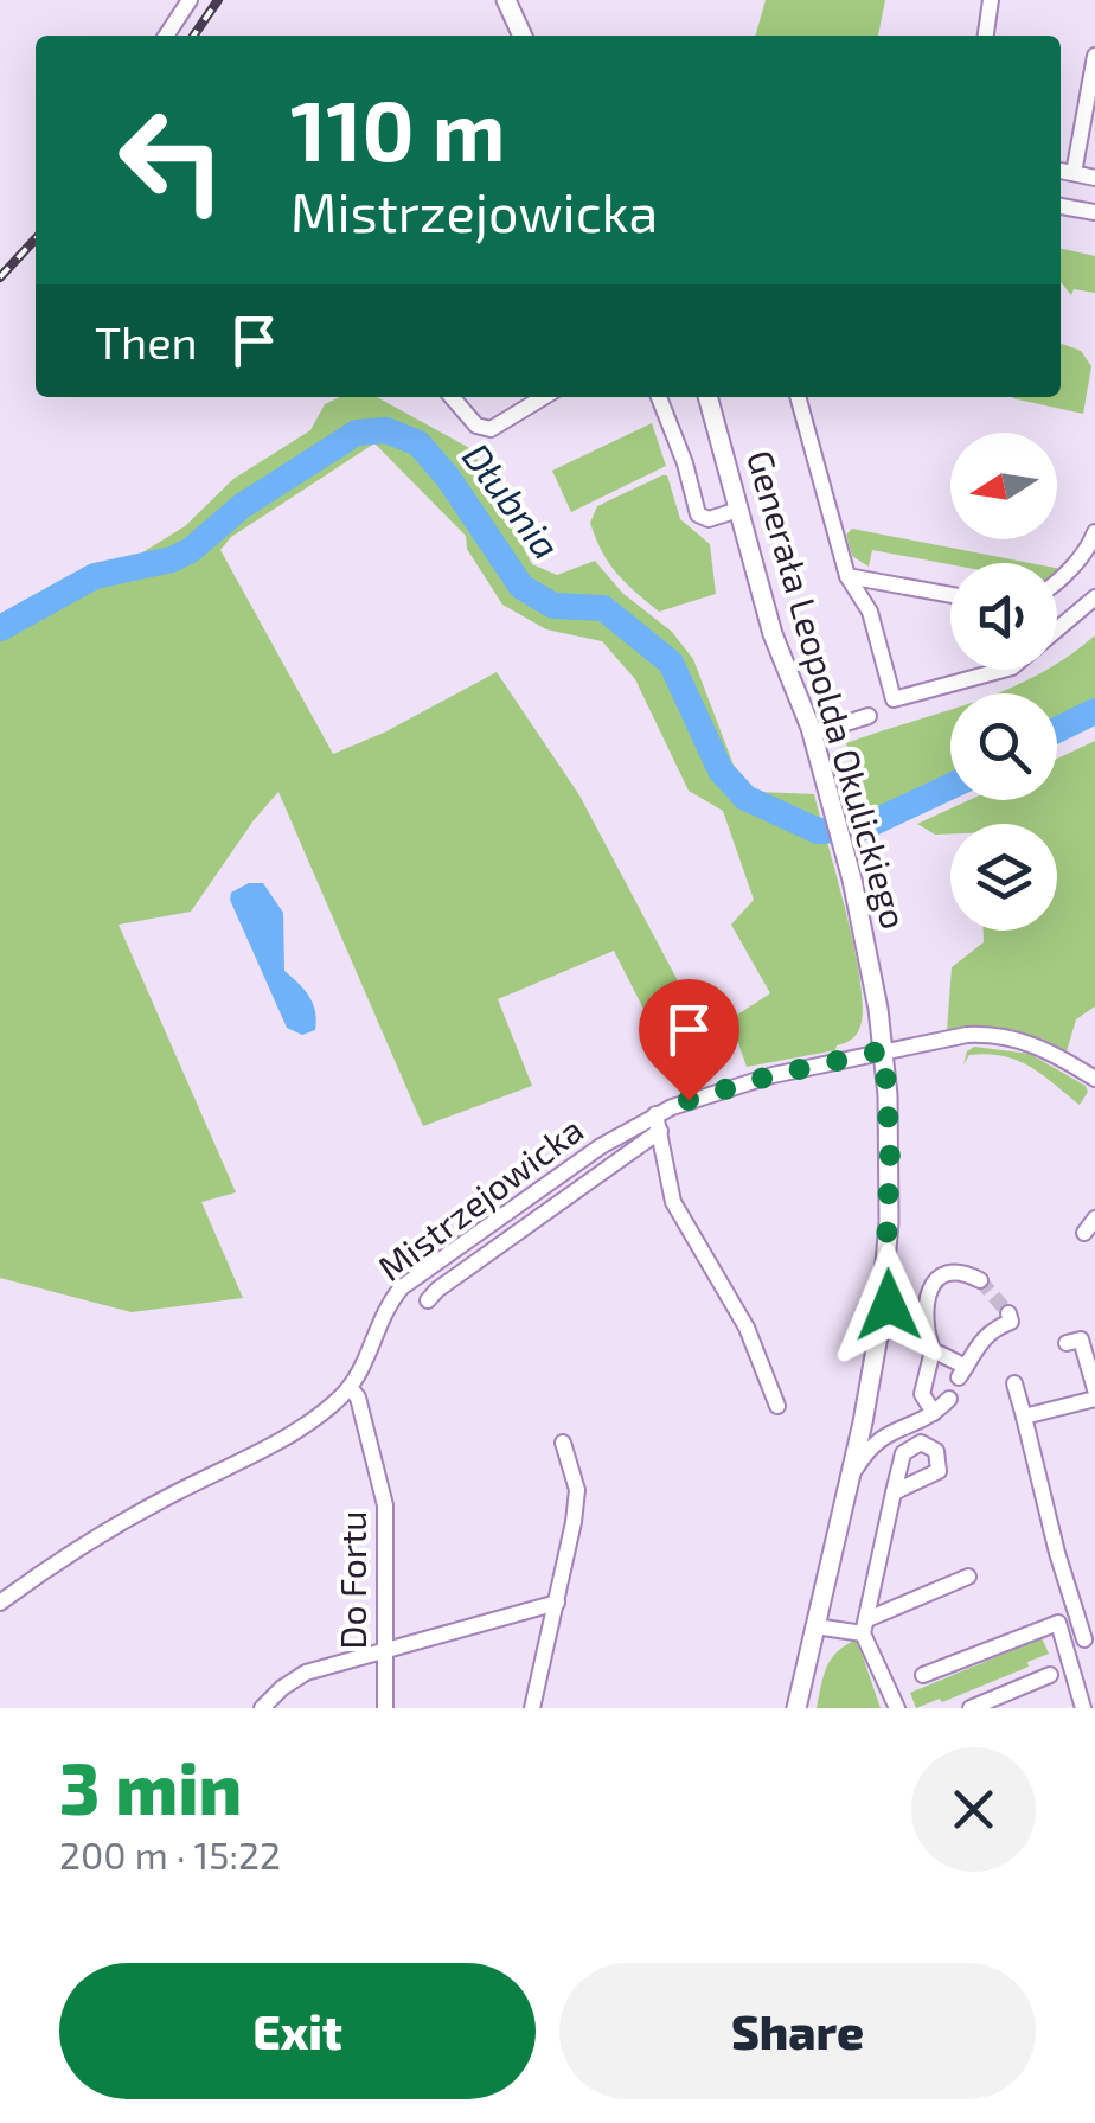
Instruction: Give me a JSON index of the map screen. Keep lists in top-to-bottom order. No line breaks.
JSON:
{"streets":{"main road":["Generała Leopolda Okulickiego"],"street":["Mistrzejowicka","Do Fortu"]},"crossings":[["Generała Leopolda Okulickiego","Mistrzejowicka"],["Mistrzejowicka","Do Fortu"]],"water":["Dłubnia"],"north":"left","page":{"turn":["110 m","Mistrzejowicka"],"then":"Then","heading":["3 min","200 m · 15:22"],"buttons":["Exit","Share"]}}
